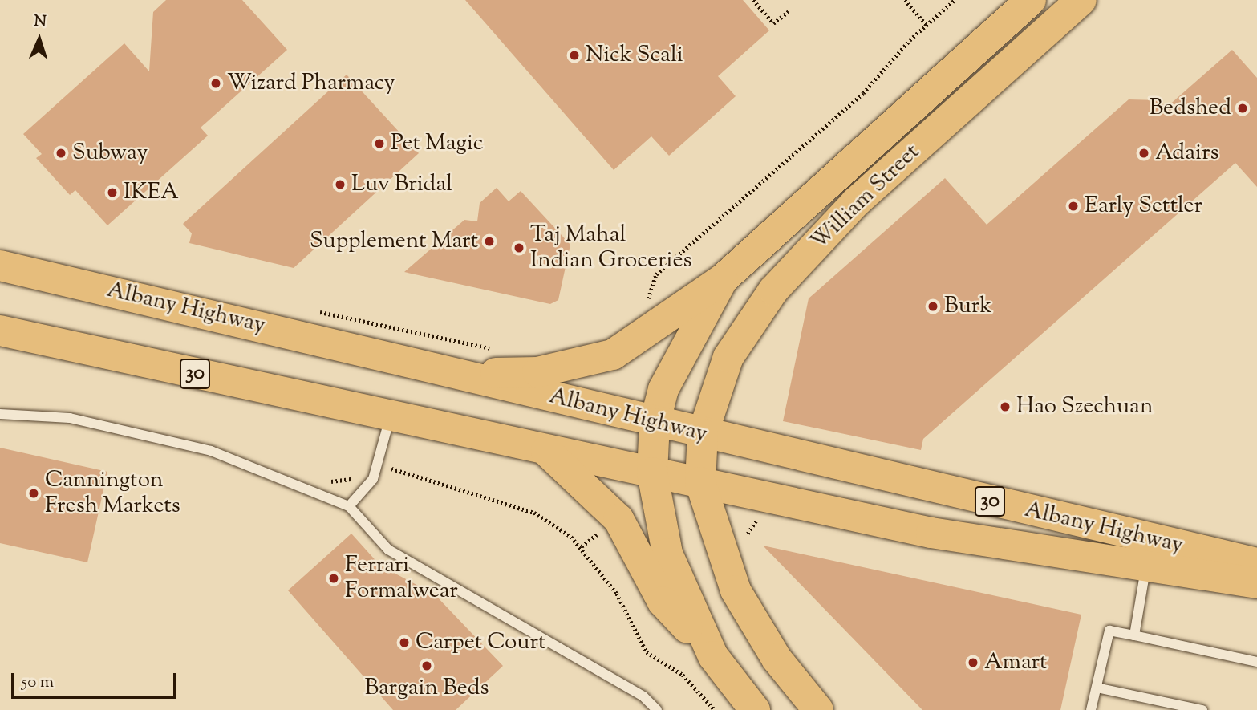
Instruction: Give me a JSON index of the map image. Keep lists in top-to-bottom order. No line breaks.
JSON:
{"streets":{"main road":["William Street","Albany Highway","30"]},"crossings":[["William Street","Albany Highway"]],"places":["Nick Scali","Wizard Pharmacy","Bedshed","Pet Magic","Subway","Adairs","Luv Bridal","IKEA","Early Settler","Supplement Mart","Taj Mahal Indian Groceries","Burk","Hao Szechuan","Cannington Fresh Markets","Ferrari Formalwear","Carpet Court","Amart","Bargain Beds"],"scale_bar":"50 m","north":"top"}
